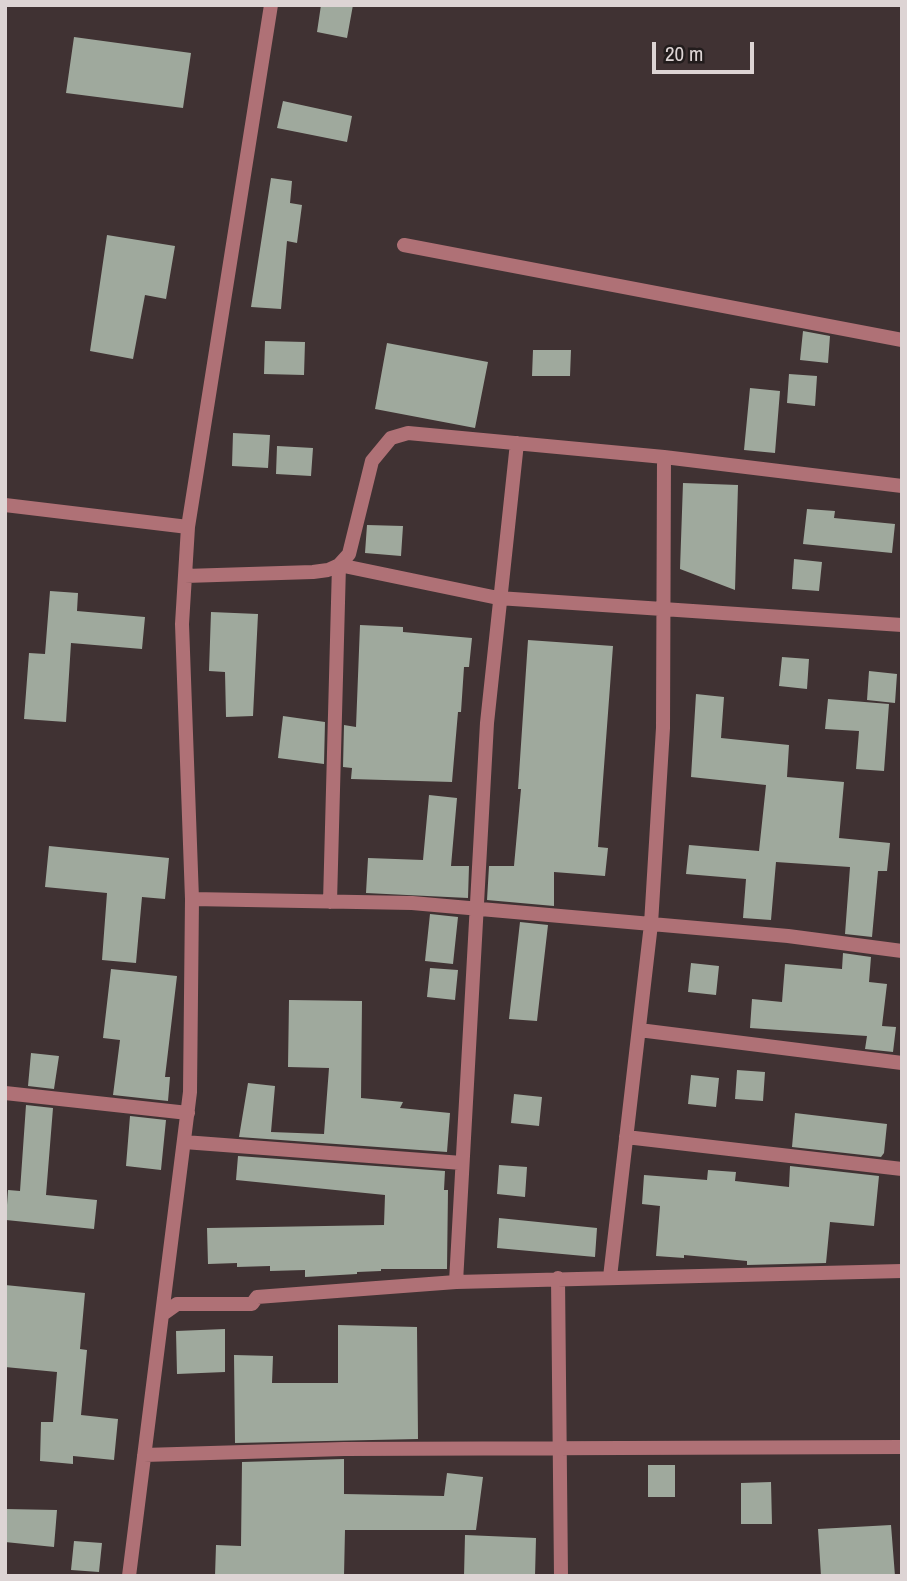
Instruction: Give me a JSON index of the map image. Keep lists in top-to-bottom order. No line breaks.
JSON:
{"scale_bar":"20 m"}
